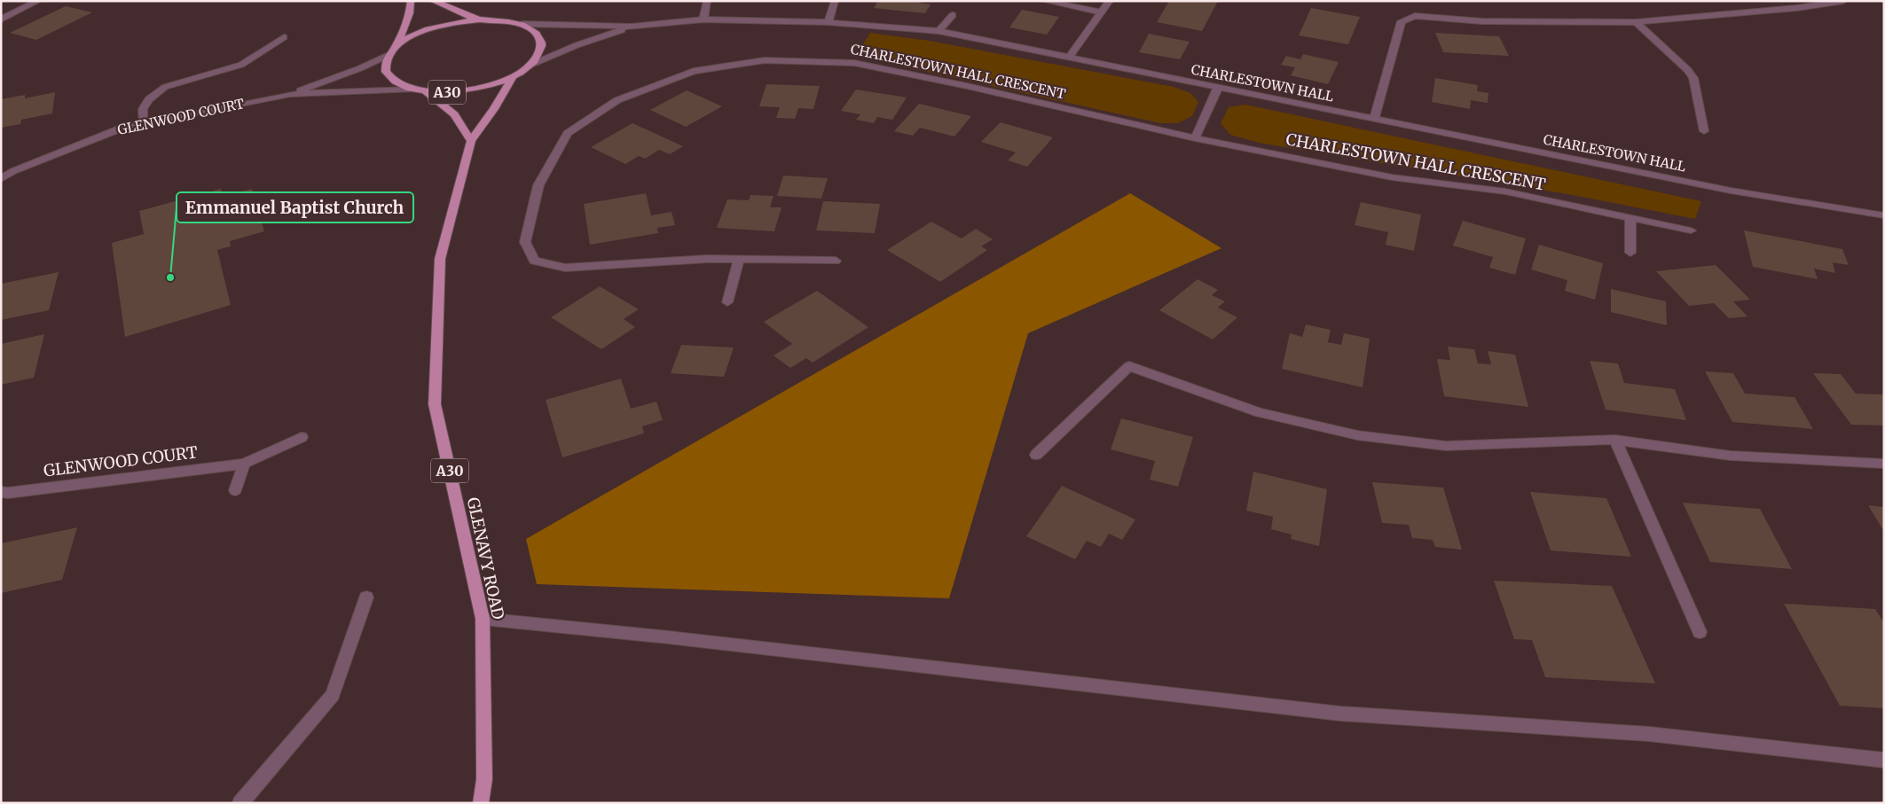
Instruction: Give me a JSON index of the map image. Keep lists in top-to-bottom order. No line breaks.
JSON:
{"streets":{"main road":["A30","GLENAVY ROAD"],"street":["CHARLESTOWN HALL CRESCENT","CHARLESTOWN HALL","GLENWOOD COURT"]},"crossings":[["CHARLESTOWN HALL","A30"],["A30","GLENWOOD COURT"],["A30","GLENAVY ROAD"]],"places":["Emmanuel Baptist Church"]}
